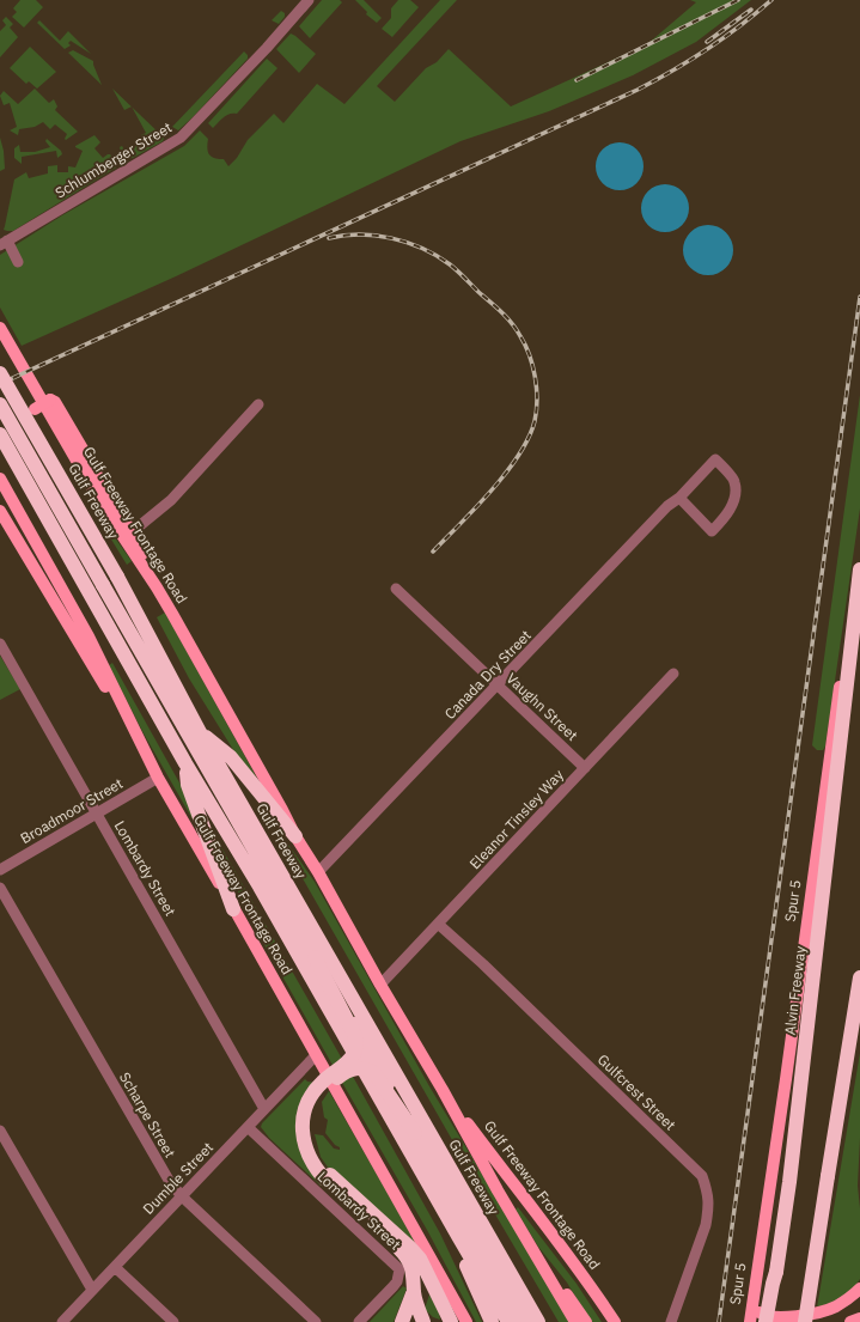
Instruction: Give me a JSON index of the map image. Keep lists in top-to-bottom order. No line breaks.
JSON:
{"streets":{"highway":["Gulf Freeway","Spur 5","Alvin Freeway"],"main road":["Gulf Freeway Frontage Road"],"street":["Schlumberger Street","Canada Dry Street","Vaughn Street","Broadmoor Street","Eleanor Tinsley Way","Lombardy Street","Gulfcrest Street","Scharpe Street","Dumble Street"]},"crossings":[["Gulf Freeway Frontage Road","Canada Dry Street"],["Gulf Freeway Frontage Road","Broadmoor Street"],["Gulf Freeway Frontage Road","Eleanor Tinsley Way"],["Gulf Freeway Frontage Road","Dumble Street"],["Canada Dry Street","Vaughn Street"],["Vaughn Street","Eleanor Tinsley Way"],["Broadmoor Street","Lombardy Street"],["Eleanor Tinsley Way","Gulfcrest Street"],["Lombardy Street","Dumble Street"],["Spur 5","Alvin Freeway"],["Scharpe Street","Dumble Street"]]}
